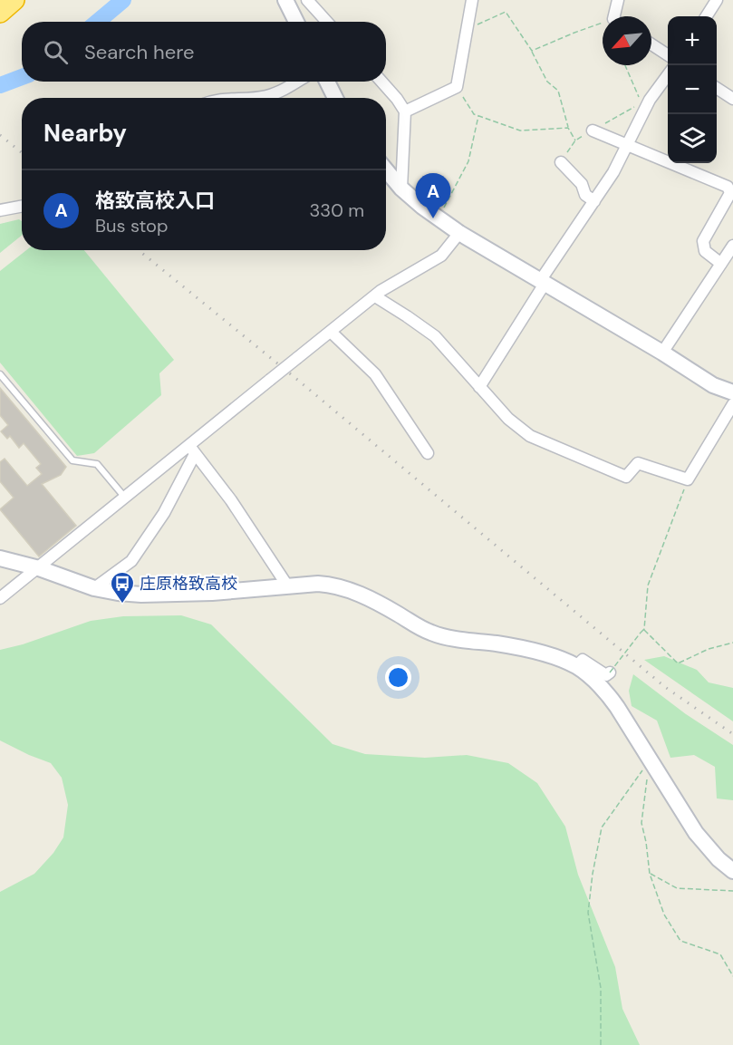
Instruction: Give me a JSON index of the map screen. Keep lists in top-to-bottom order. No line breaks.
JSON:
{"places":{"bus stop":["庄原格致高校"]},"north":"bottom left","page":{"map_buttons":["+","−"],"search":"Search here","heading":"Nearby","list":[{"mark":"A","name":"格致高校入口","note":"Bus stop","value":"330 m"}],"pins":"A"}}
